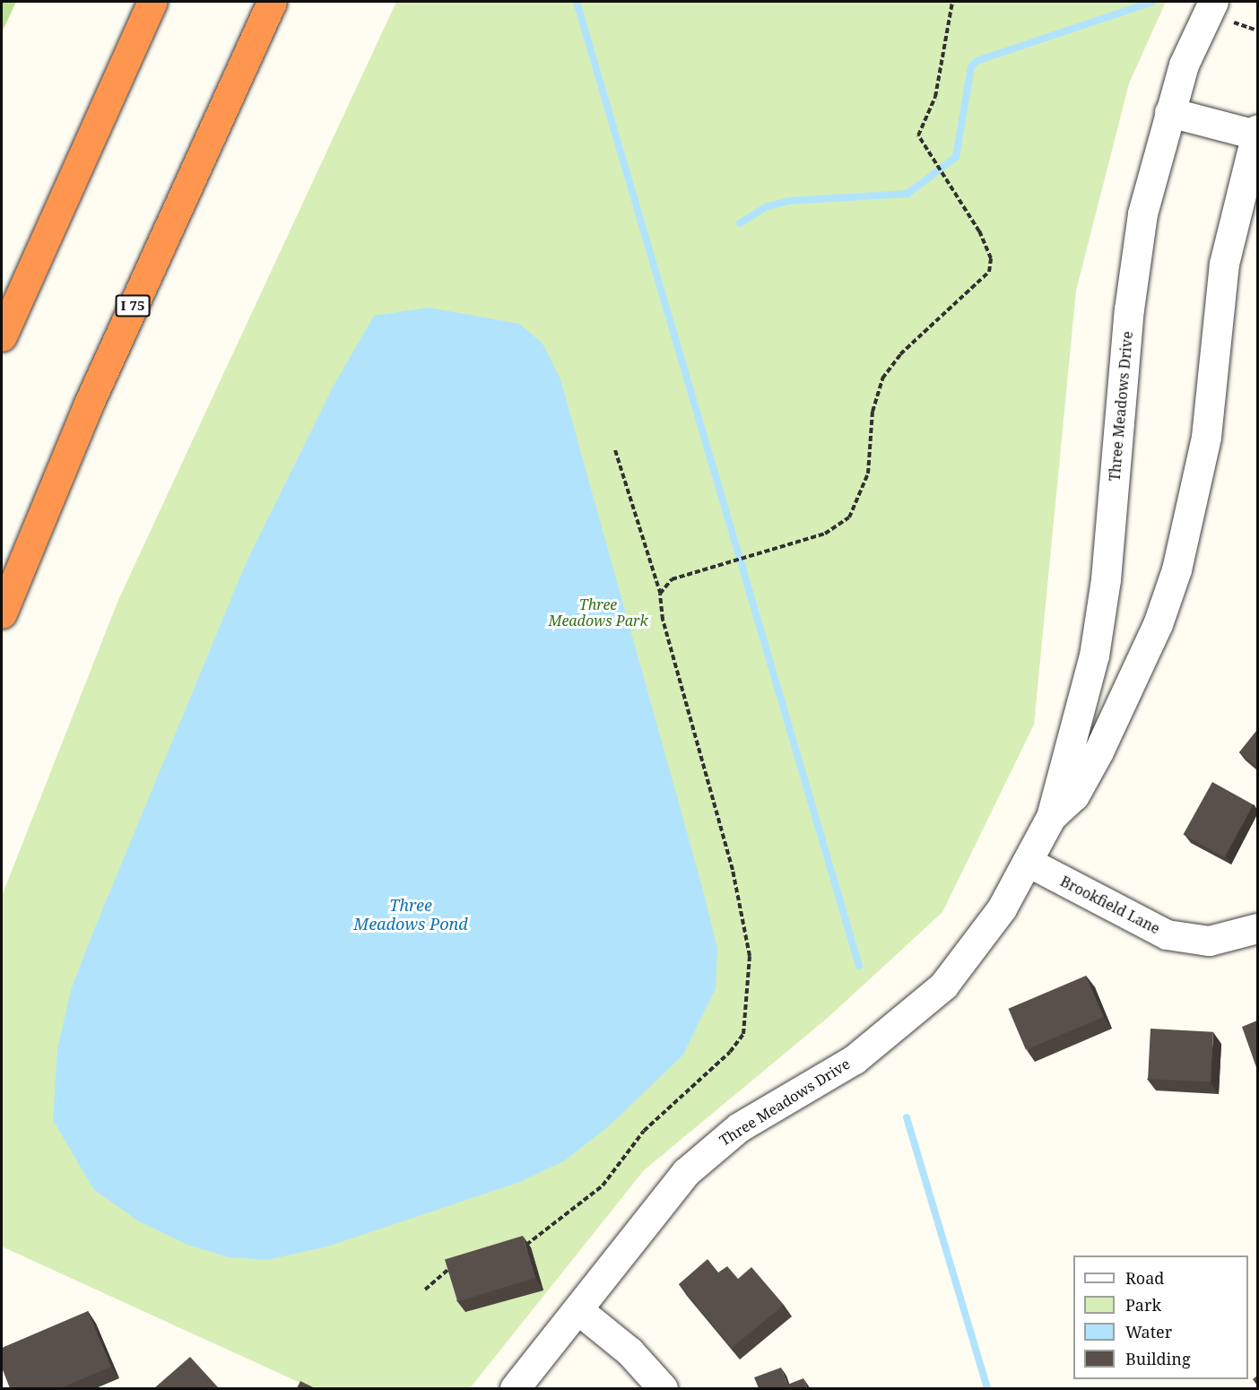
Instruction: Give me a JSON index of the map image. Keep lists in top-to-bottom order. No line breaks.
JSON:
{"streets":{"highway":["I 75"],"street":["Three Meadows Drive","Brookfield Lane"]},"crossings":[["Three Meadows Drive","Brookfield Lane"]],"water":["Three Meadows Pond"],"parks":["Three Meadows Park"],"legend":["Road","Park","Water","Building"]}
